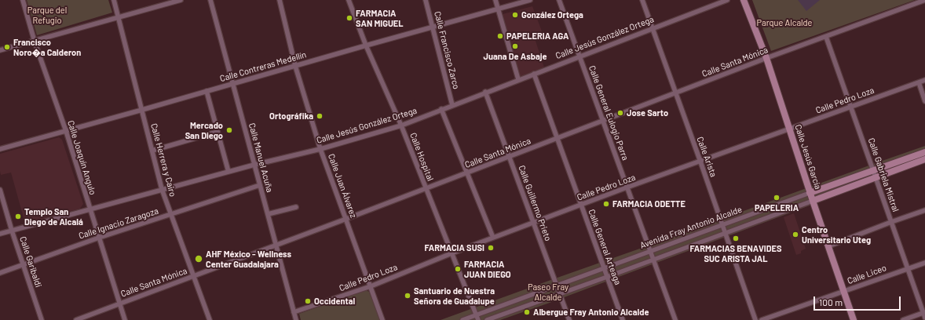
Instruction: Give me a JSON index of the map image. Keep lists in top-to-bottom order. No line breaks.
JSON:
{"streets":{"street":["Calle Jesús González Ortega","Calle Francisco Zarco","Calle Santa Mónica","Calle Contreras Medellín","Calle Pedro Loza","Calle General Eulogio Parra","Calle Hospital","Calle Arista","Calle Jesús García","Calle Joaquín Angulo","Calle Manuel Acuña","Calle Herrera y Cairo","Calle Gabriela Mistral","Calle Juan Álvarez","Calle Guillermo Prieto","Calle Ignacio Zaragoza","Avenida Fray Antonio Alcalde","Calle General Arteaga","Calle Garibaldi","Calle Liceo"]},"crossings":[["Calle Jesús González Ortega","Calle Francisco Zarco"],["Calle Jesús González Ortega","Calle General Eulogio Parra"],["Calle Jesús González Ortega","Calle Hospital"],["Calle Jesús González Ortega","Calle Arista"],["Calle Jesús González Ortega","Calle Joaquín Angulo"],["Calle Jesús González Ortega","Calle Manuel Acuña"],["Calle Jesús González Ortega","Calle Herrera y Cairo"],["Calle Jesús González Ortega","Calle Juan Álvarez"],["Calle Jesús González Ortega","Calle Guillermo Prieto"],["Calle Jesús González Ortega","Calle General Arteaga"],["Calle Jesús González Ortega","Calle Garibaldi"],["Calle Francisco Zarco","Calle Contreras Medellín"],["Calle Santa Mónica","Calle General Eulogio Parra"],["Calle Santa Mónica","Calle Hospital"],["Calle Santa Mónica","Calle Arista"],["Calle Santa Mónica","Calle Jesús García"],["Calle Santa Mónica","Calle Joaquín Angulo"],["Calle Santa Mónica","Calle Manuel Acuña"],["Calle Santa Mónica","Calle Herrera y Cairo"],["Calle Santa Mónica","Calle Gabriela Mistral"],["Calle Santa Mónica","Calle Juan Álvarez"],["Calle Santa Mónica","Calle Guillermo Prieto"],["Calle Santa Mónica","Calle General Arteaga"],["Calle Contreras Medellín","Calle Hospital"],["Calle Contreras Medellín","Calle Joaquín Angulo"],["Calle Contreras Medellín","Calle Manuel Acuña"],["Calle Contreras Medellín","Calle Herrera y Cairo"],["Calle Contreras Medellín","Calle Juan Álvarez"],["Calle Pedro Loza","Calle General Eulogio Parra"],["Calle Pedro Loza","Calle Hospital"],["Calle Pedro Loza","Calle Arista"],["Calle Pedro Loza","Calle Jesús García"],["Calle Pedro Loza","Calle Manuel Acuña"],["Calle Pedro Loza","Calle Gabriela Mistral"],["Calle Pedro Loza","Calle Juan Álvarez"],["Calle Pedro Loza","Calle Guillermo Prieto"],["Calle Pedro Loza","Calle General Arteaga"],["Calle General Eulogio Parra","Avenida Fray Antonio Alcalde"],["Calle Hospital","Avenida Fray Antonio Alcalde"],["Calle Arista","Avenida Fray Antonio Alcalde"],["Calle Jesús García","Avenida Fray Antonio Alcalde"],["Calle Jesús García","Calle Liceo"],["Calle Joaquín Angulo","Calle Ignacio Zaragoza"],["Calle Manuel Acuña","Calle Ignacio Zaragoza"],["Calle Herrera y Cairo","Calle Ignacio Zaragoza"],["Calle Gabriela Mistral","Avenida Fray Antonio Alcalde"],["Calle Gabriela Mistral","Calle Liceo"],["Calle Guillermo Prieto","Avenida Fray Antonio Alcalde"],["Calle Ignacio Zaragoza","Calle Garibaldi"],["Avenida Fray Antonio Alcalde","Calle General Arteaga"]],"parks":["Parque del Refugio","Parque Alcalde","Paseo Fray Alcalde"],"places":["González Ortega","FARMACIA SAN MIGUEL","PAPELERIA AGA","Juana De Asbaje","Francisco Noro�a Calderon","Jose Sarto","Ortográfika","Mercado San Diego","PAPELERIA","FARMACIA ODETTE","Templo San Diego de Alcalá","Centro Universitario Uteg","FARMACIAS BENAVIDES SUC ARISTA JAL","FARMACIA SUSI","AHF México - Wellness Center Guadalajara","FARMACIA JUAN DIEGO","Santuario de Nuestra Señora de Guadalupe","Occidental","Albergue Fray Antonio Alcalde"],"scale_bar":"100 m"}
